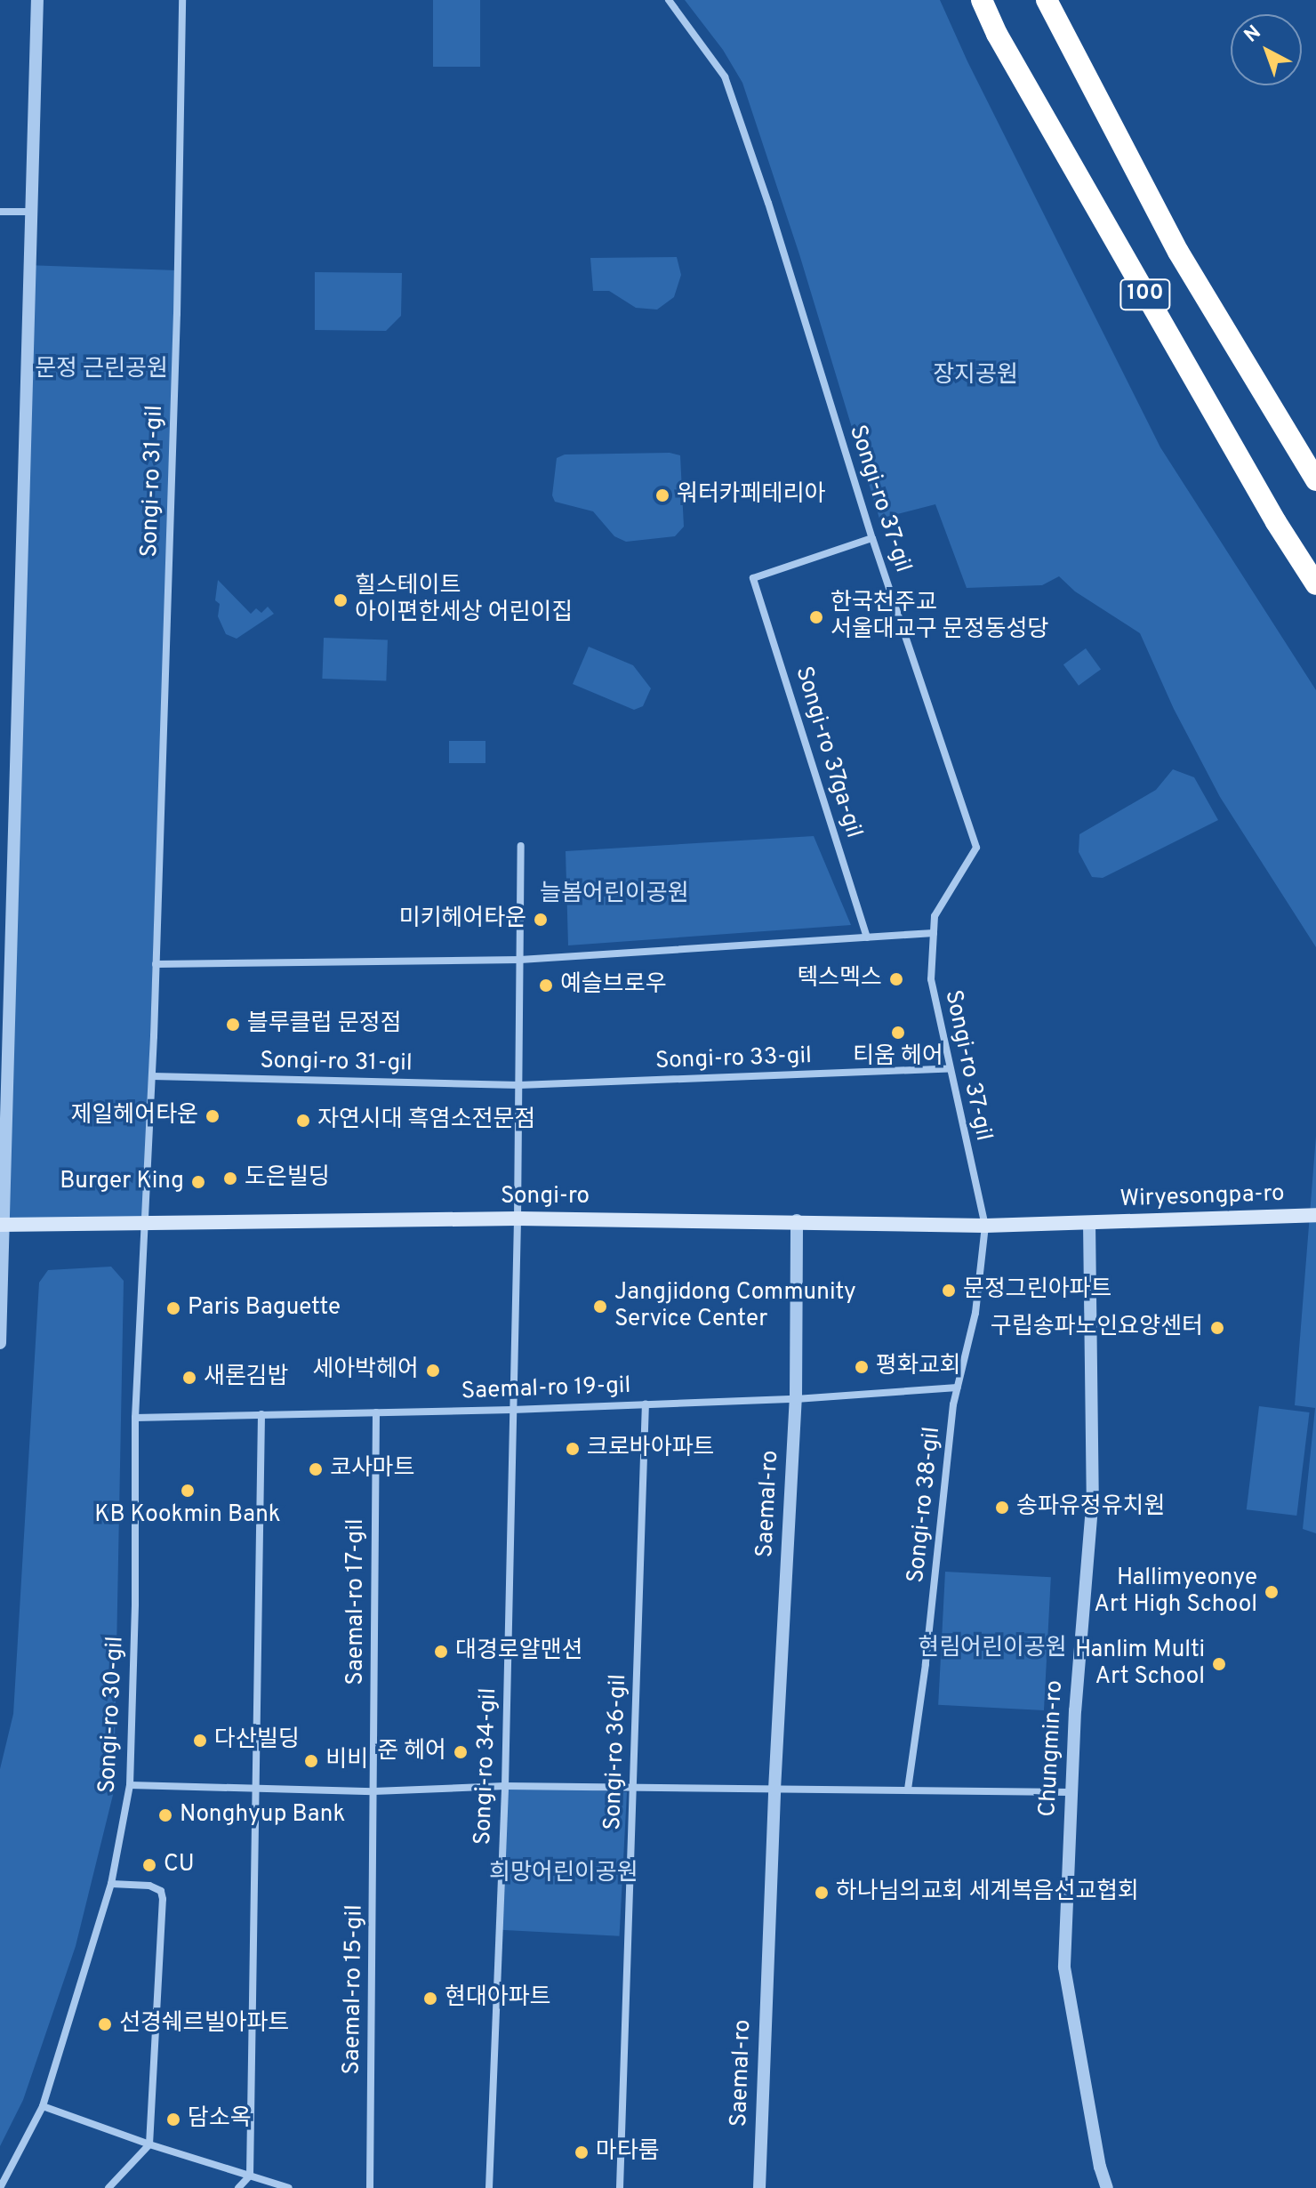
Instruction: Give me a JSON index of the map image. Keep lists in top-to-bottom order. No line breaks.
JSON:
{"streets":{"highway":["100"],"main road":["Songi-ro","Wiryesongpa-ro"],"street":["Songi-ro 31-gil","Songi-ro 37-gil","Songi-ro 37ga-gil","Songi-ro 33-gil","Saemal-ro 19-gil","Saemal-ro","Songi-ro 38-gil","Saemal-ro 17-gil","Songi-ro 30-gil","Chungmin-ro","Songi-ro 36-gil","Songi-ro 34-gil","Saemal-ro 15-gil"]},"crossings":[["Songi-ro 31-gil","Songi-ro 33-gil"],["Songi-ro 31-gil","Songi-ro"],["Songi-ro 31-gil","Songi-ro 30-gil"],["Songi-ro 37-gil","Songi-ro 37ga-gil"],["Songi-ro 37-gil","Songi-ro 33-gil"],["Songi-ro 37-gil","Songi-ro"],["Songi-ro 37-gil","Songi-ro 38-gil"],["Songi-ro","Wiryesongpa-ro"],["Songi-ro","Saemal-ro"],["Songi-ro","Songi-ro 38-gil"],["Songi-ro","Songi-ro 30-gil"],["Songi-ro","Chungmin-ro"],["Songi-ro","Songi-ro 34-gil"],["Wiryesongpa-ro","Chungmin-ro"],["Saemal-ro 19-gil","Saemal-ro"],["Saemal-ro 19-gil","Songi-ro 38-gil"],["Saemal-ro 19-gil","Saemal-ro 17-gil"],["Saemal-ro 19-gil","Songi-ro 30-gil"],["Saemal-ro 19-gil","Songi-ro 36-gil"],["Saemal-ro 19-gil","Songi-ro 34-gil"],["Saemal-ro 17-gil","Saemal-ro 15-gil"]],"parks":["문정 근린공원","장지공원","늘봄어린이공원","현림어린이공원","희망어린이공원"],"places":["워터카페테리아","힐스테이트 아이편한세상 어린이집","한국천주교 서울대교구 문정동성당","미키헤어타운","텍스멕스","예슬브로우","블루클럽 문정점","티움 헤어","제일헤어타운","자연시대 흑염소전문점","도은빌딩","Burger King","문정그린아파트","Jangjidong Community Service Center","Paris Baguette","구립송파노인요양센터","평화교회","세아박헤어","새론김밥","크로바아파트","코사마트","KB Kookmin Bank","송파유정유치원","Hallimyeonye Art High School","대경로얄맨션","Hanlim Multi Art School","다산빌딩","준 헤어","비비","Nonghyup Bank","CU","하나님의교회 세계복음선교협회","현대아파트","선경쉐르빌아파트","담소옥","마타룸"],"north":"top left"}
